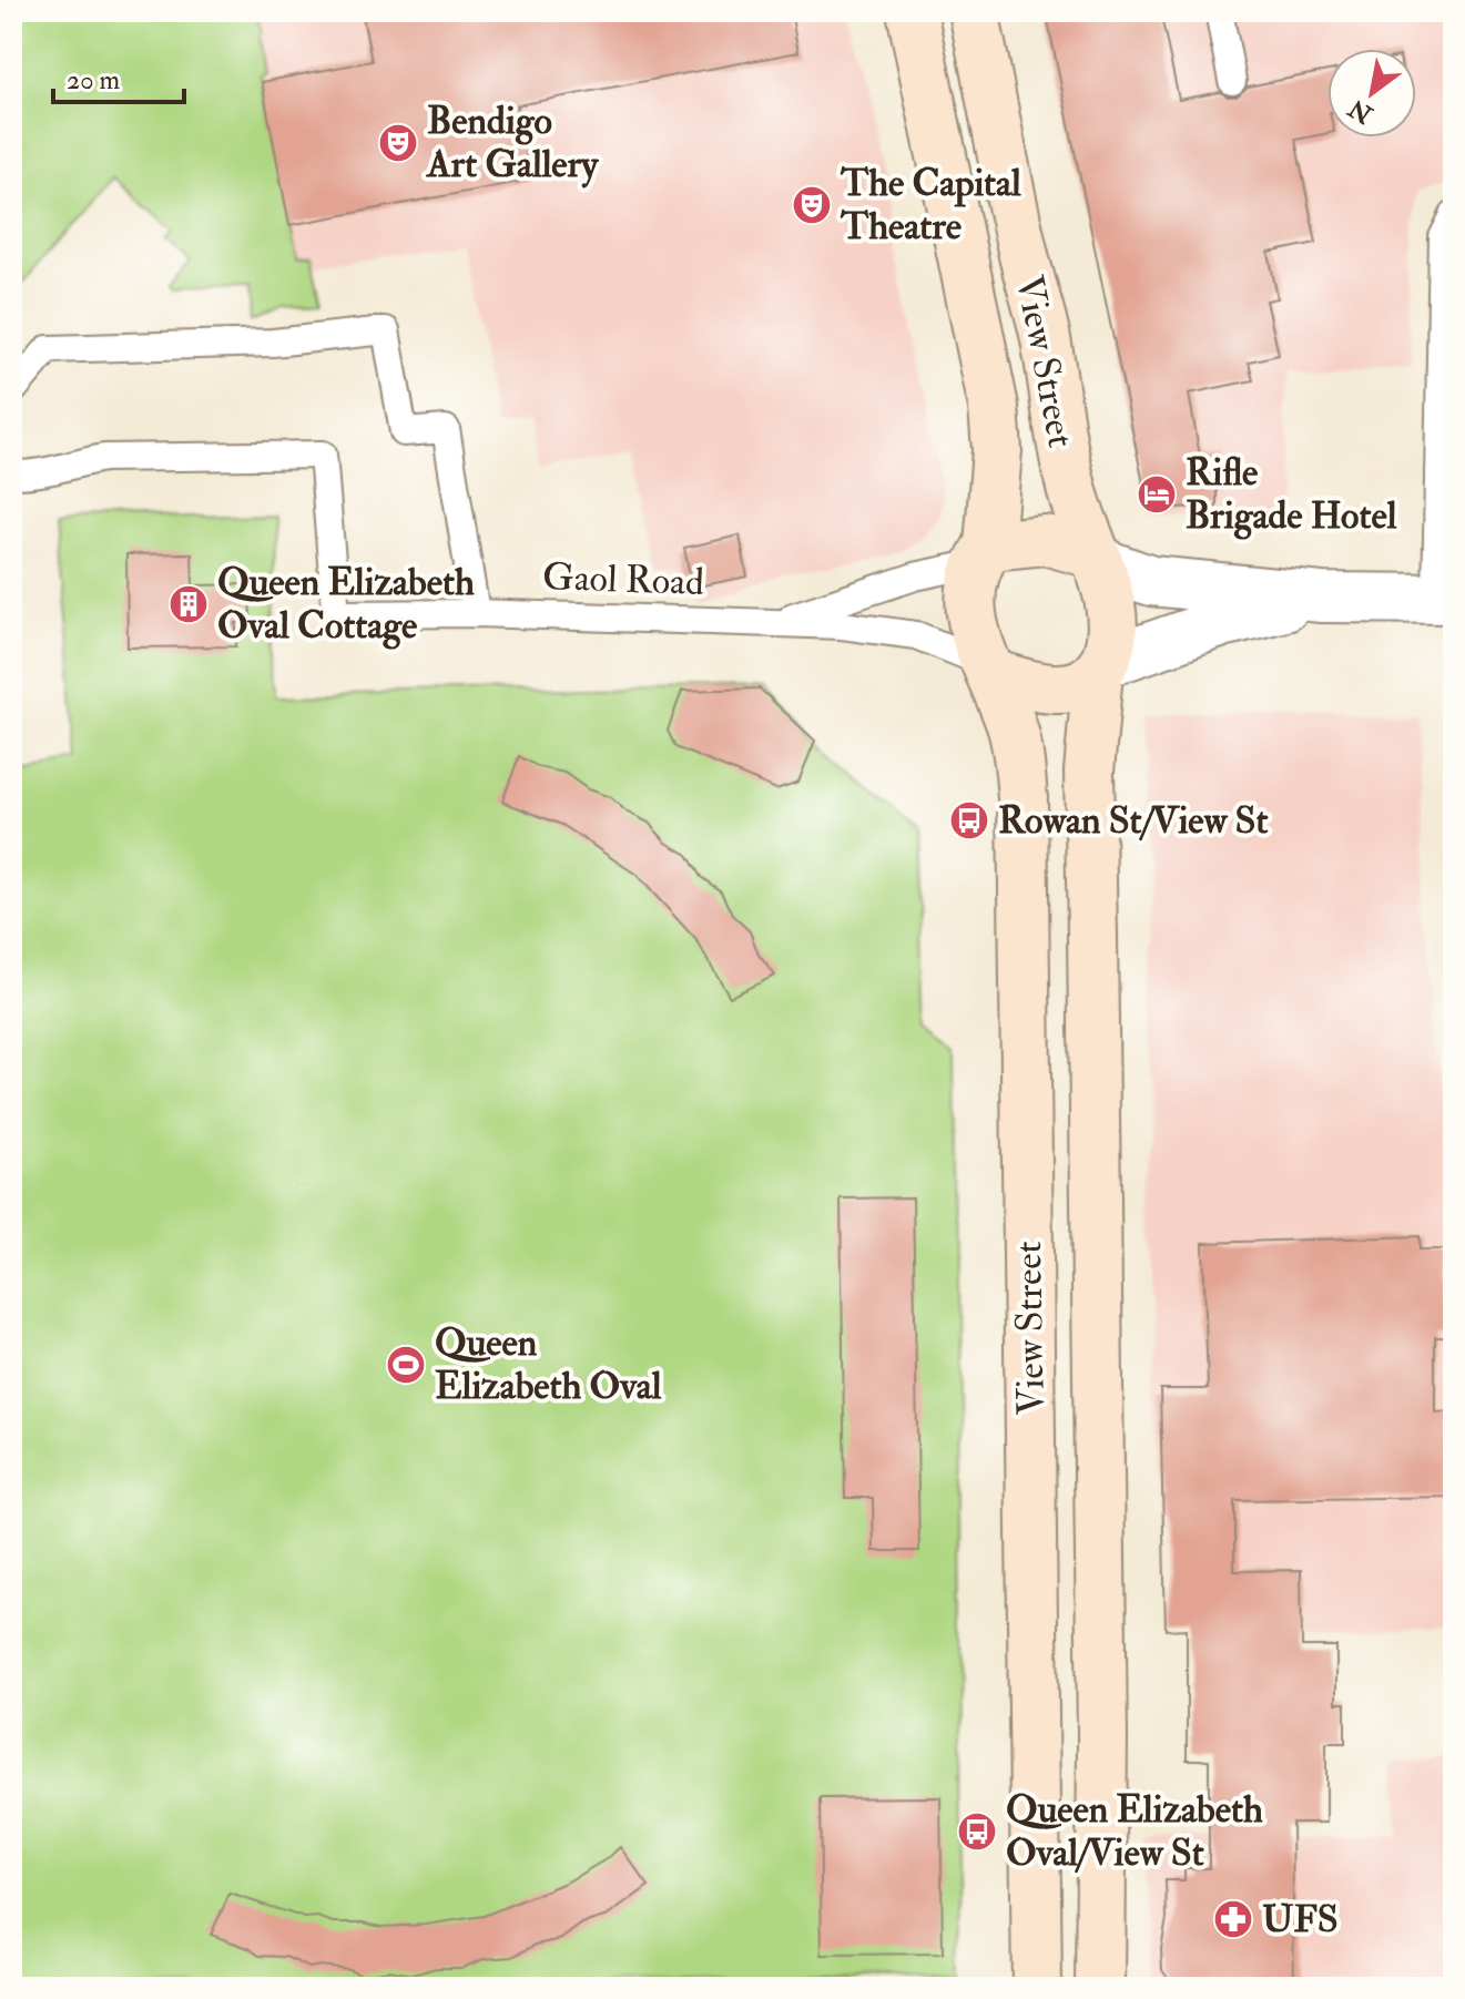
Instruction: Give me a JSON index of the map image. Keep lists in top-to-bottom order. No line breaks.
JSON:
{"streets":{"street":["View Street"],"lane":["Gaol Road"]},"crossings":[["View Street","Gaol Road"]],"places":{"theatre":["Bendigo Art Gallery","The Capital Theatre"],"hotel":["Rifle Brigade Hotel"],"building":["Queen Elizabeth Oval Cottage"],"bus stop":["Rowan St/View St","Queen Elizabeth Oval/View St"],"sports":["Queen Elizabeth Oval"],"pharmacy":["UFS"]},"scale_bar":"20 m","north":"bottom left"}
